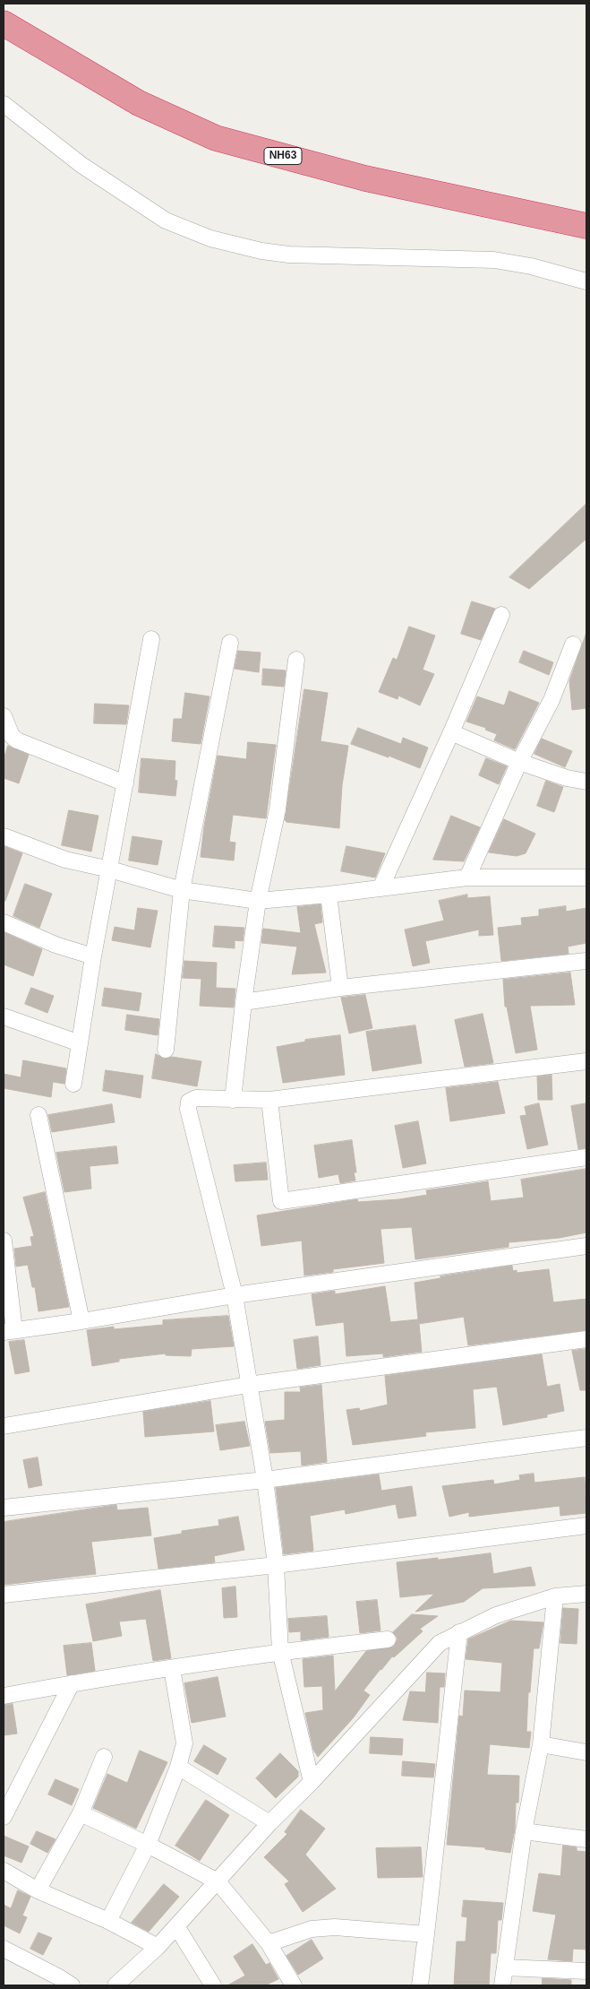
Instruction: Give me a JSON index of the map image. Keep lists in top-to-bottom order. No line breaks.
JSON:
{"streets":{"highway":["NH63"]}}
